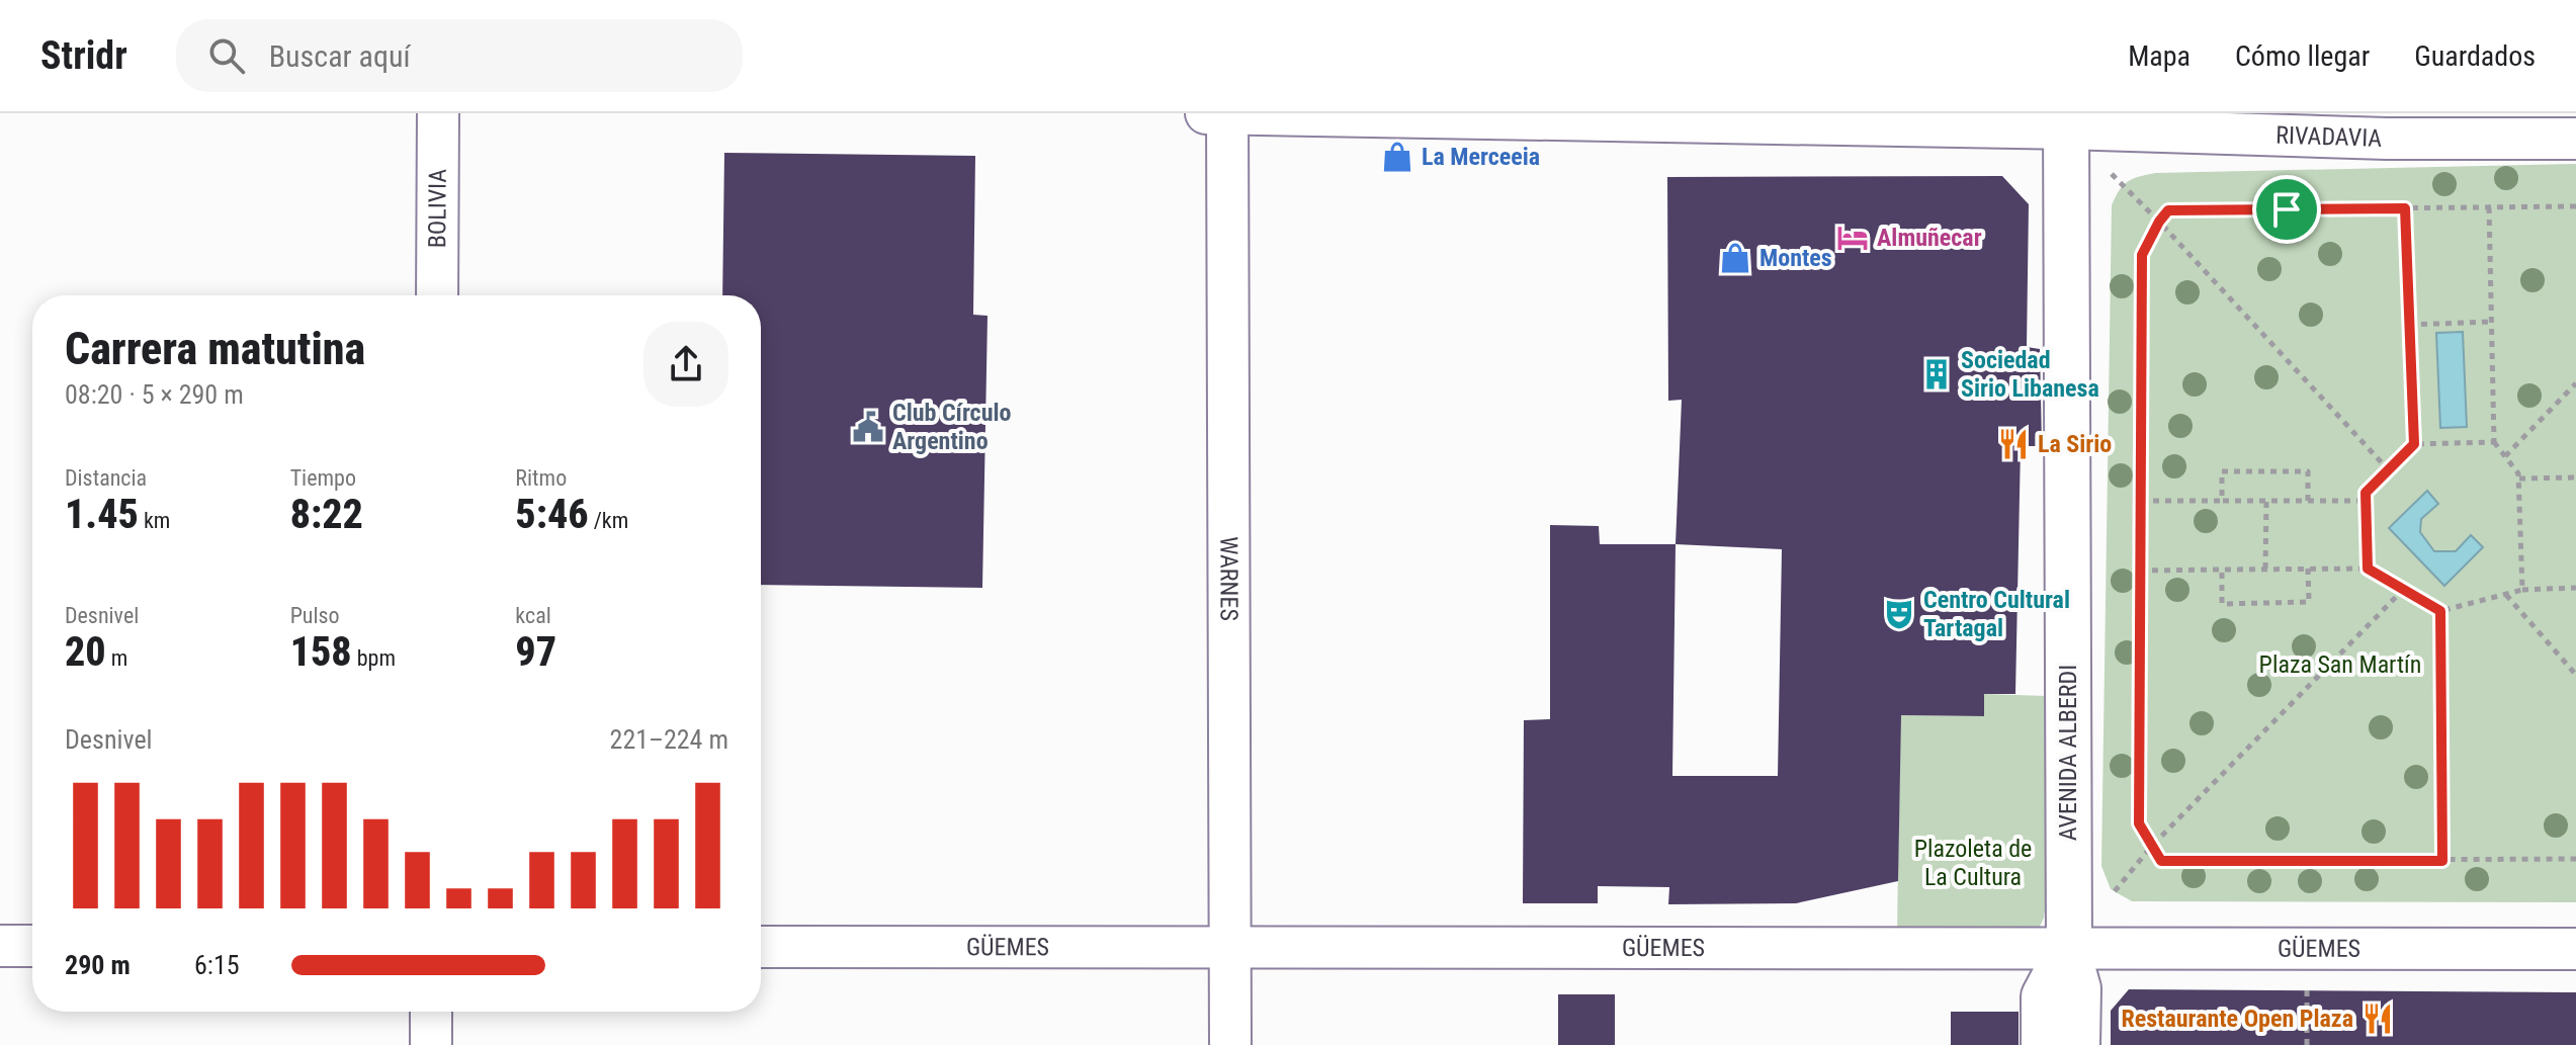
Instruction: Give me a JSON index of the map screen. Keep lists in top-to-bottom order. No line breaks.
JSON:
{"streets":{"main road":["AVENIDA ALBERDI"],"street":["RIVADAVIA","BOLIVIA","WARNES","GÜEMES"]},"crossings":[["RIVADAVIA","WARNES"],["RIVADAVIA","AVENIDA ALBERDI"],["WARNES","GÜEMES"],["AVENIDA ALBERDI","GÜEMES"]],"parks":["Plaza San Martín","Plazoleta de La Cultura"],"places":{"shop":["La Merceeia","Montes"],"hotel":["Almuñecar"],"building":["Sociedad Sirio Libanesa"],"public building":["Club Círculo Argentino"],"restaurant":["La Sirio","Restaurante Open Plaza"],"theatre":["Centro Cultural Tartagal"]},"page":{"header":"Stridr","search":"Buscar aquí","nav":["Mapa","Cómo llegar","Guardados"],"heading":["Carrera matutina","08:20 · 5 × 290 m"],"stats":[["Distancia","1.45 km"],["Tiempo","8:22"],["Ritmo","5:46 /km"],["Desnivel","20 m"],["Pulso","158 bpm"],["kcal","97"]],"chart":["Desnivel","221–224 m"],"list":[{"name":"290 m","note":"6:15"}]}}
